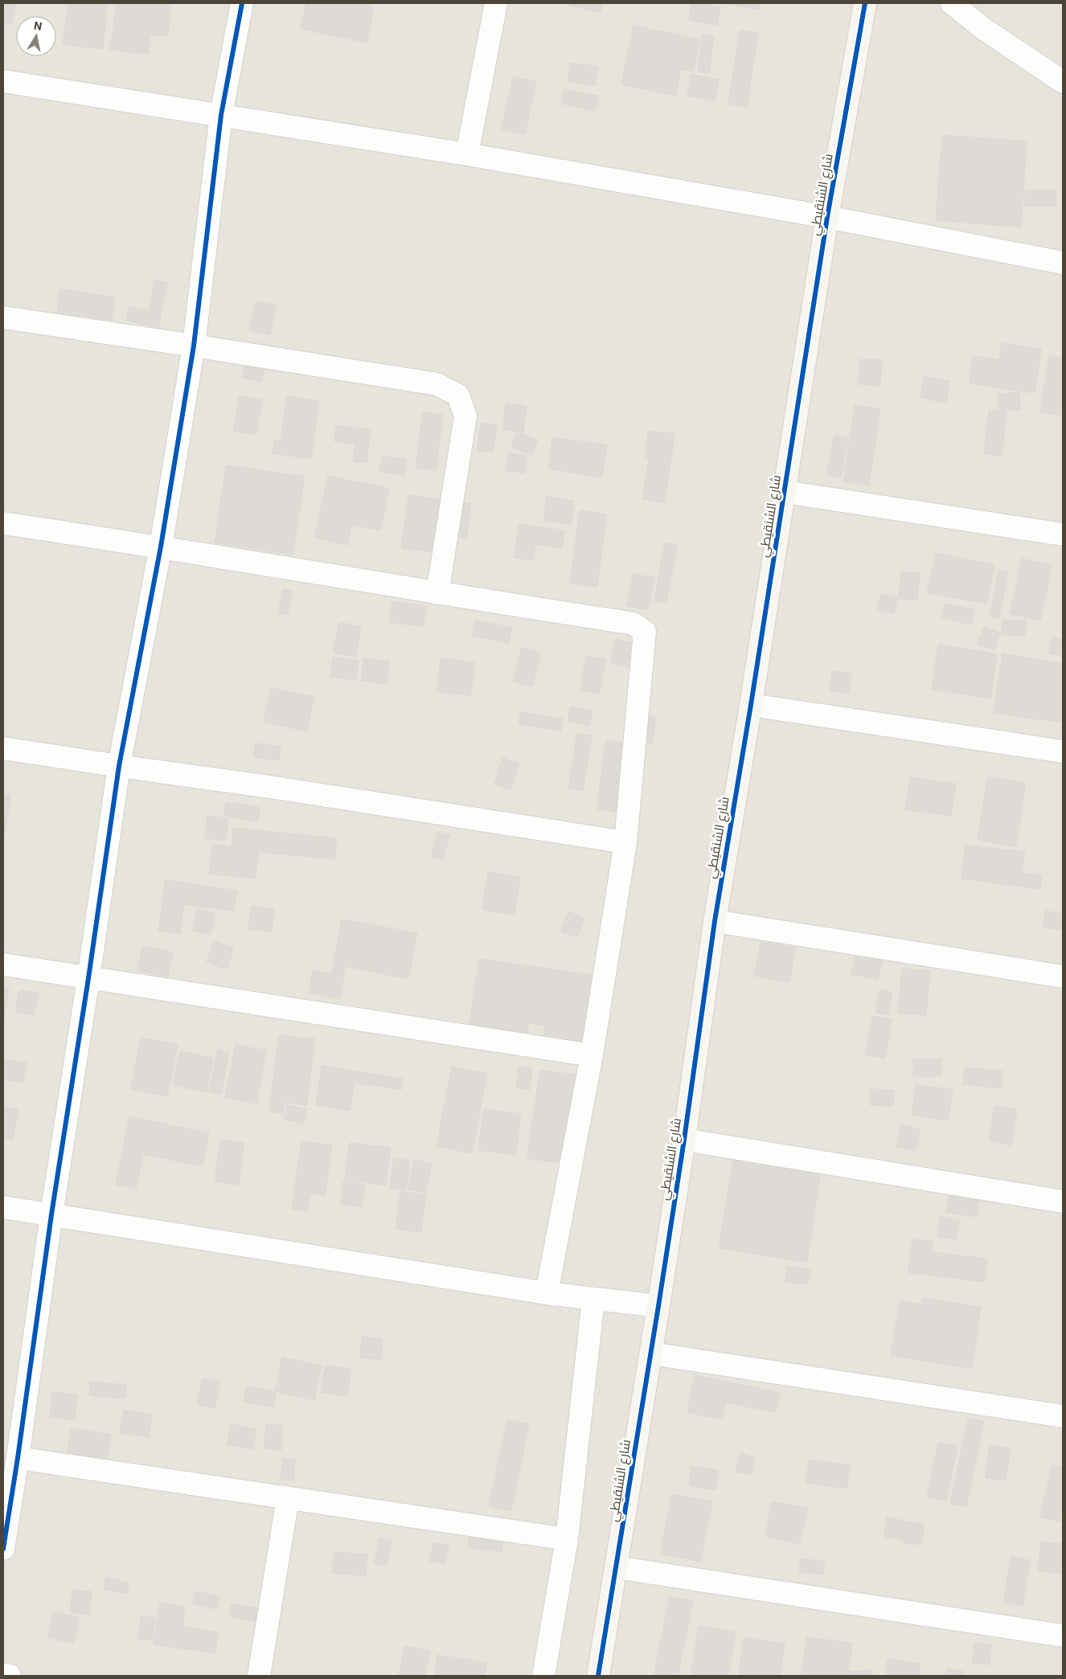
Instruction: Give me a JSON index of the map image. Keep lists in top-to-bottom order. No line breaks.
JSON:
{"streets":{"street":["شارع الشنقيطي"]},"north":"top"}
